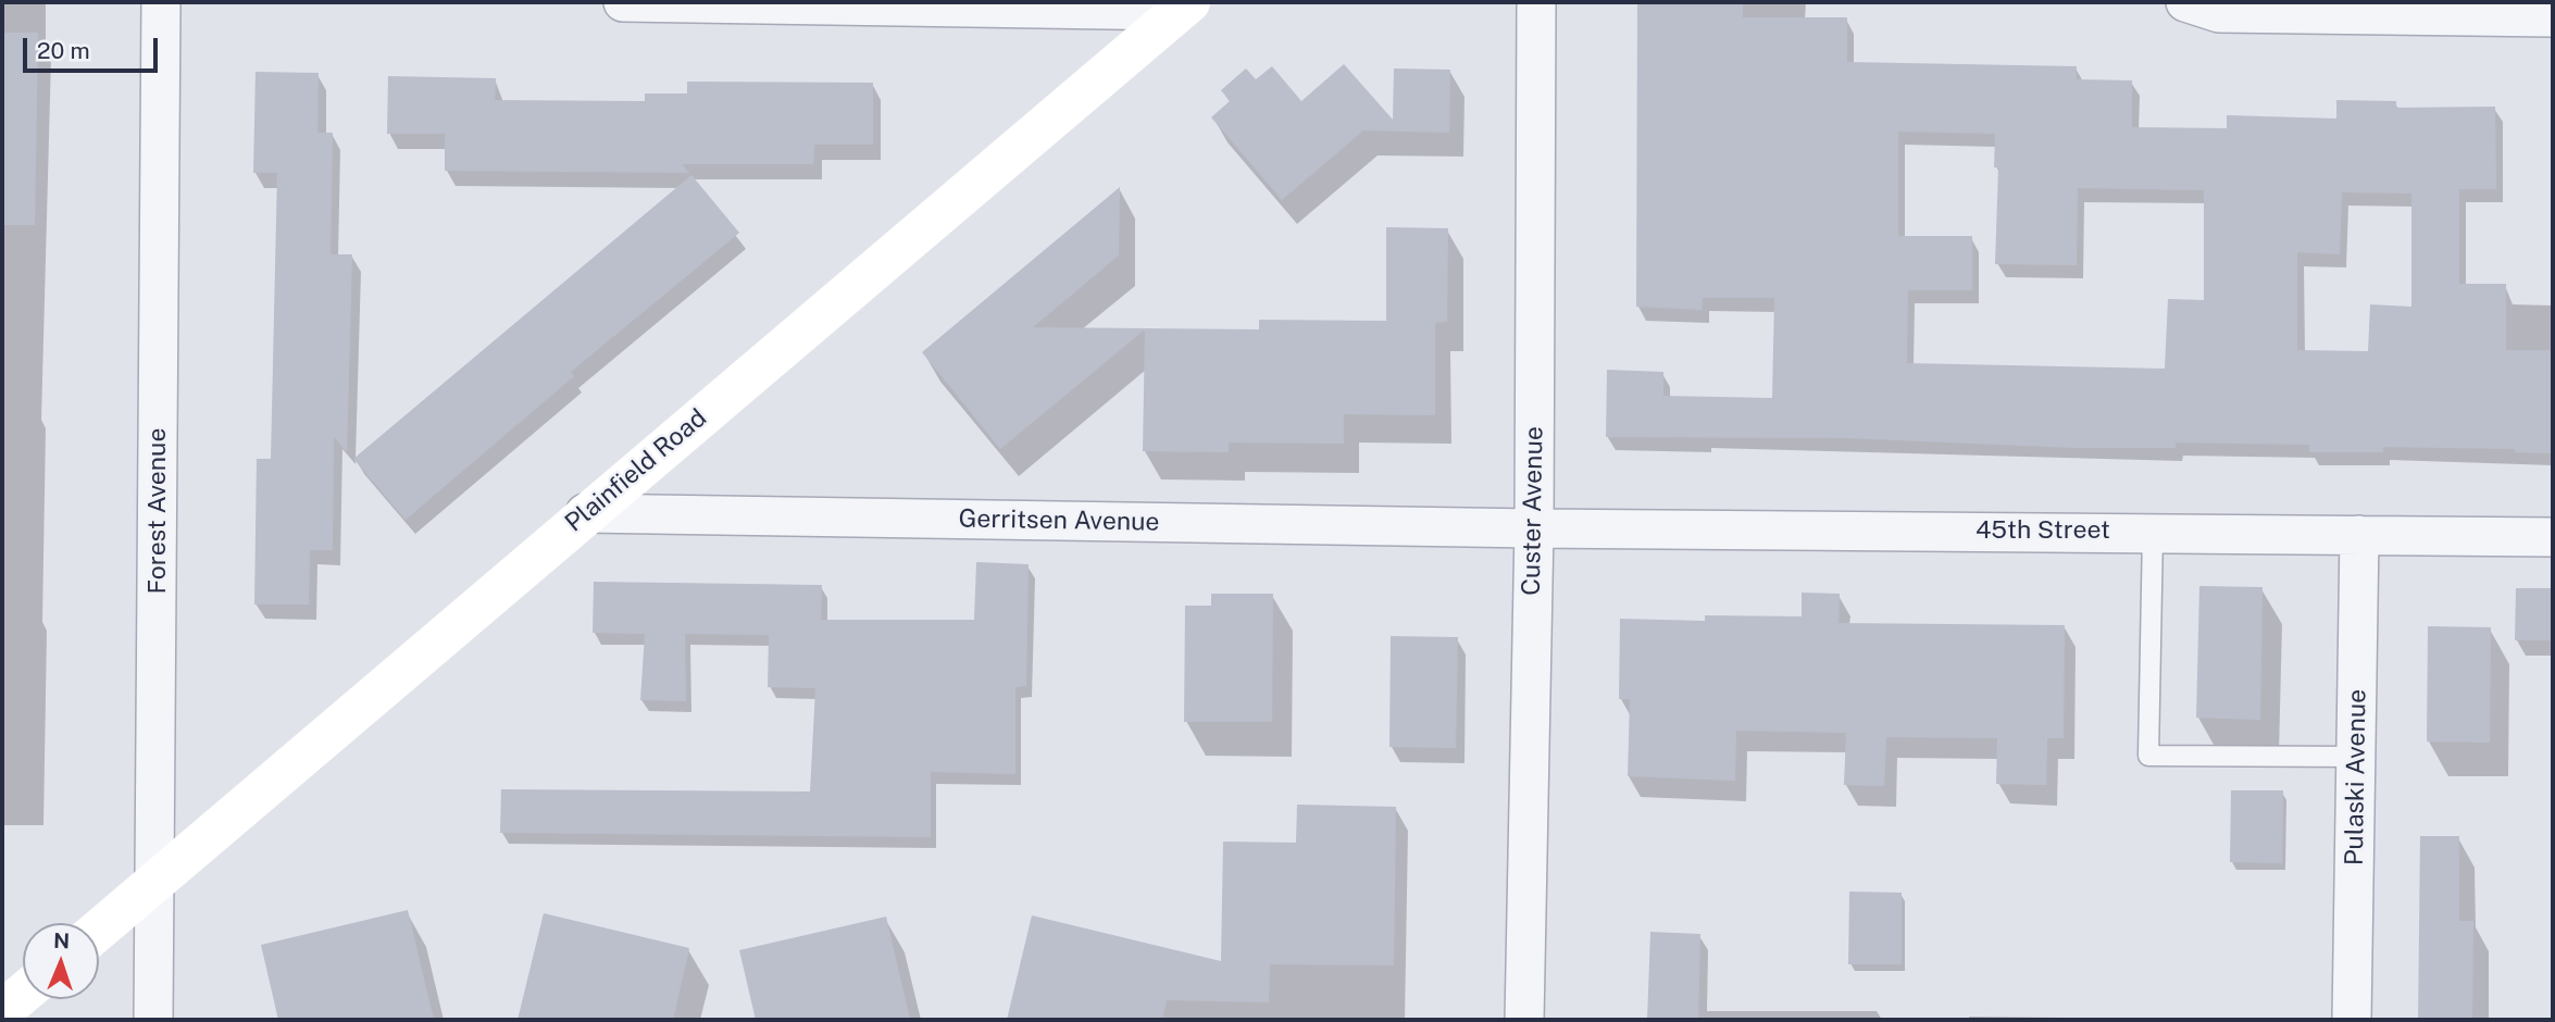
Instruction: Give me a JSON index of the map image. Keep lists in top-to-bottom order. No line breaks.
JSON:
{"streets":{"street":["Plainfield Road","Forest Avenue","Custer Avenue","Gerritsen Avenue","45th Street","Pulaski Avenue"]},"crossings":[["Plainfield Road","Forest Avenue"],["Plainfield Road","Gerritsen Avenue"],["Custer Avenue","Gerritsen Avenue"],["Custer Avenue","45th Street"],["Gerritsen Avenue","45th Street"],["45th Street","Pulaski Avenue"]],"scale_bar":"20 m","north":"top"}
